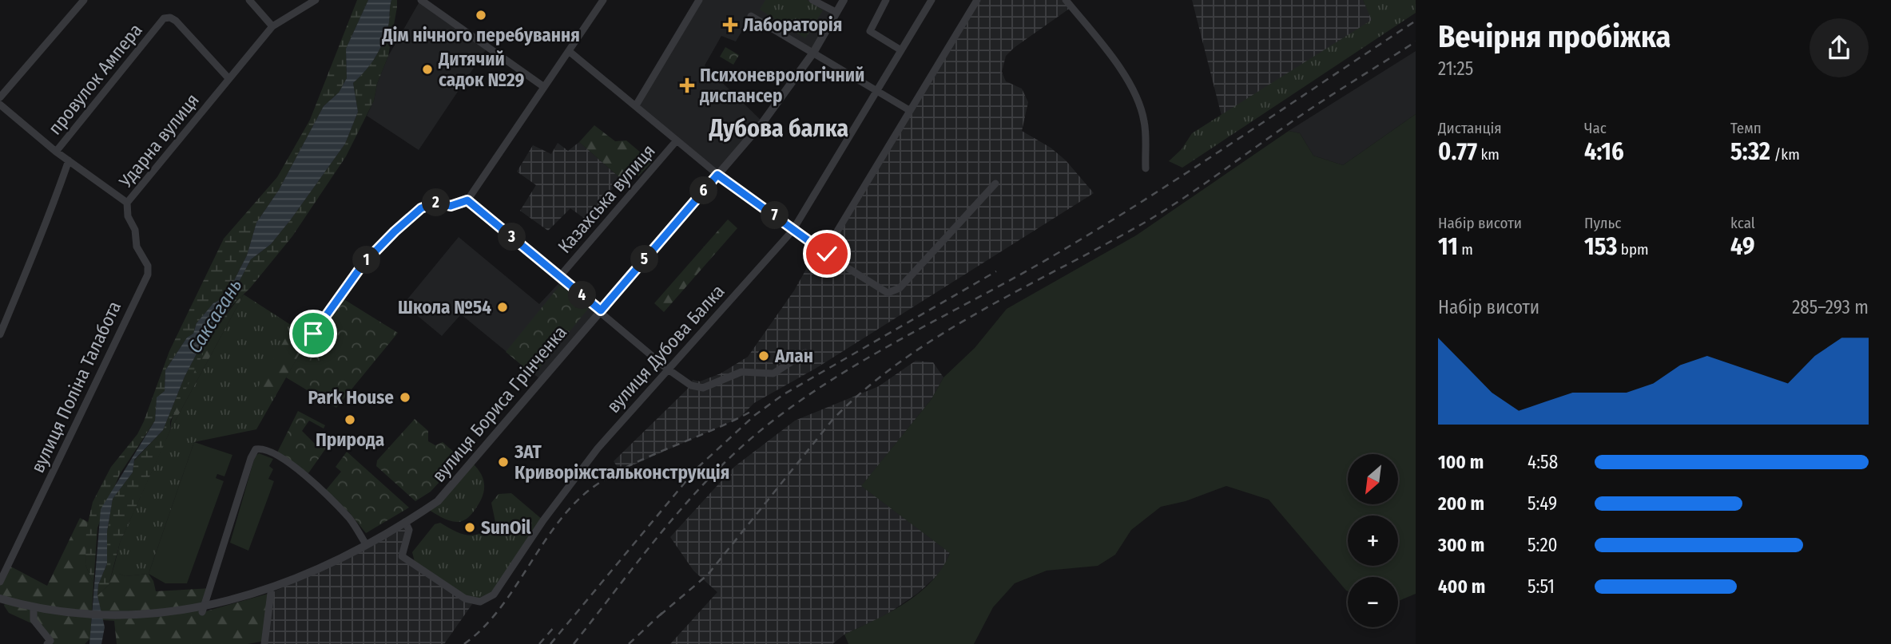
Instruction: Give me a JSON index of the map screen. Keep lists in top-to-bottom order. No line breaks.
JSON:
{"streets":{"street":["провулок Ампера","Ударна вулиця","Казахська вулиця","вулиця Дубова Балка","вулиця Поліна Талабота","вулиця Бориса Грінченка"]},"crossings":[["провулок Ампера","Ударна вулиця"],["Ударна вулиця","вулиця Поліна Талабота"],["вулиця Дубова Балка","вулиця Бориса Грінченка"]],"districts":["Дубова балка"],"water":["Саксагань"],"places":{"other":["Дім нічного перебування","Дитячий садок №29","Школа №54","Алан","Park House","Природа","ЗАТ Криворіжстальконструкція","SunOil"],"health":["Лабораторія","Психоневрологічний диспансер"]},"north":"bottom left","page":{"heading":["Вечірня пробіжка","21:25"],"stats":[["Дистанція","0.77 km"],["Час","4:16"],["Темп","5:32 /km"],["Набір висоти","11 m"],["Пульс","153 bpm"],["kcal","49"]],"pins":["6","2","7","3","5","1","4"],"chart":["Набір висоти","285–293 m"],"list":[{"name":"100 m","note":"4:58"},{"name":"200 m","note":"5:49"},{"name":"300 m","note":"5:20"},{"name":"400 m","note":"5:51"}],"map_buttons":["+","−"]}}
